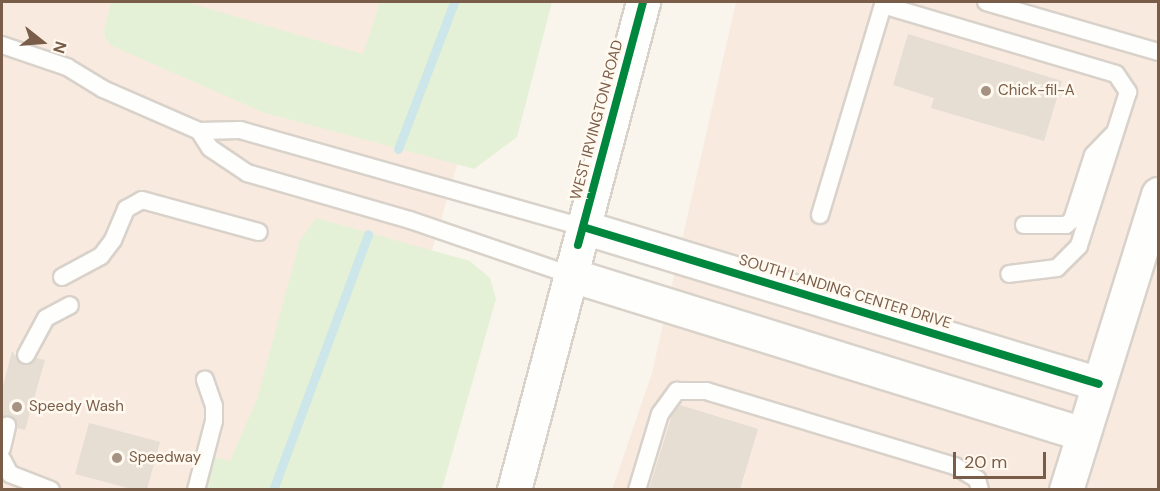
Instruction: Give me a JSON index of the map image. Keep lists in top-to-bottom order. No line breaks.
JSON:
{"streets":{"street":["WEST IRVINGTON ROAD","SOUTH LANDING CENTER DRIVE"]},"crossings":[["WEST IRVINGTON ROAD","SOUTH LANDING CENTER DRIVE"]],"places":["Chick-fil-A","Speedy Wash","Speedway"],"scale_bar":"20 m","north":"right"}
